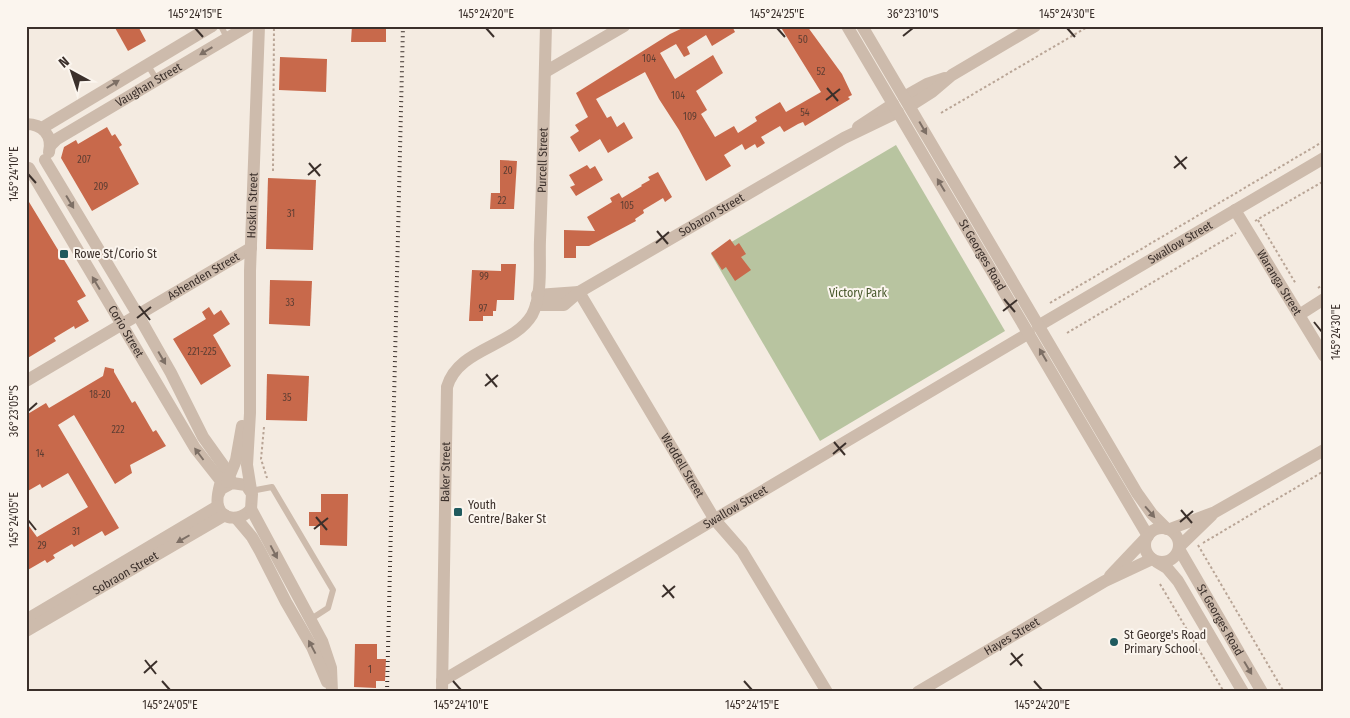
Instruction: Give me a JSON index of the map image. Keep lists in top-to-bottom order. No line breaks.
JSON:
{"streets":{"street":["Vaughan Street","Purcell Street","Hoskin Street","Sobaron Street","Swallow Street","St Georges Road","Ashenden Street","Waranga Street","Corio Street","Weddell Street","Baker Street","Sobraon Street","Hayes Street"]},"crossings":[["Purcell Street","Sobaron Street"],["Purcell Street","Baker Street"],["Hoskin Street","Ashenden Street"],["Hoskin Street","Corio Street"],["Hoskin Street","Sobraon Street"],["Sobaron Street","St Georges Road"],["Sobaron Street","Weddell Street"],["Sobaron Street","Baker Street"],["Swallow Street","St Georges Road"],["Swallow Street","Waranga Street"],["Swallow Street","Weddell Street"],["Swallow Street","Baker Street"],["St Georges Road","Hayes Street"],["Ashenden Street","Corio Street"],["Corio Street","Sobraon Street"]],"parks":["Victory Park"],"places":{"transit":["Rowe St/Corio St","Youth Centre/Baker St"],"other":["St George's Road Primary School"]},"house_numbers":["50","104","52","104","54","109","207","20","209","22","105","31","99","33","97","221-225","18-20","35","222","14","31","29","1"],"north":"top left","coordinates":["145°24'15\"E","145°24'20\"E","145°24'25\"E","36°23'10\"S","145°24'30\"E","145°24'10\"E","36°23'05\"S","145°24'05\"E"]}
